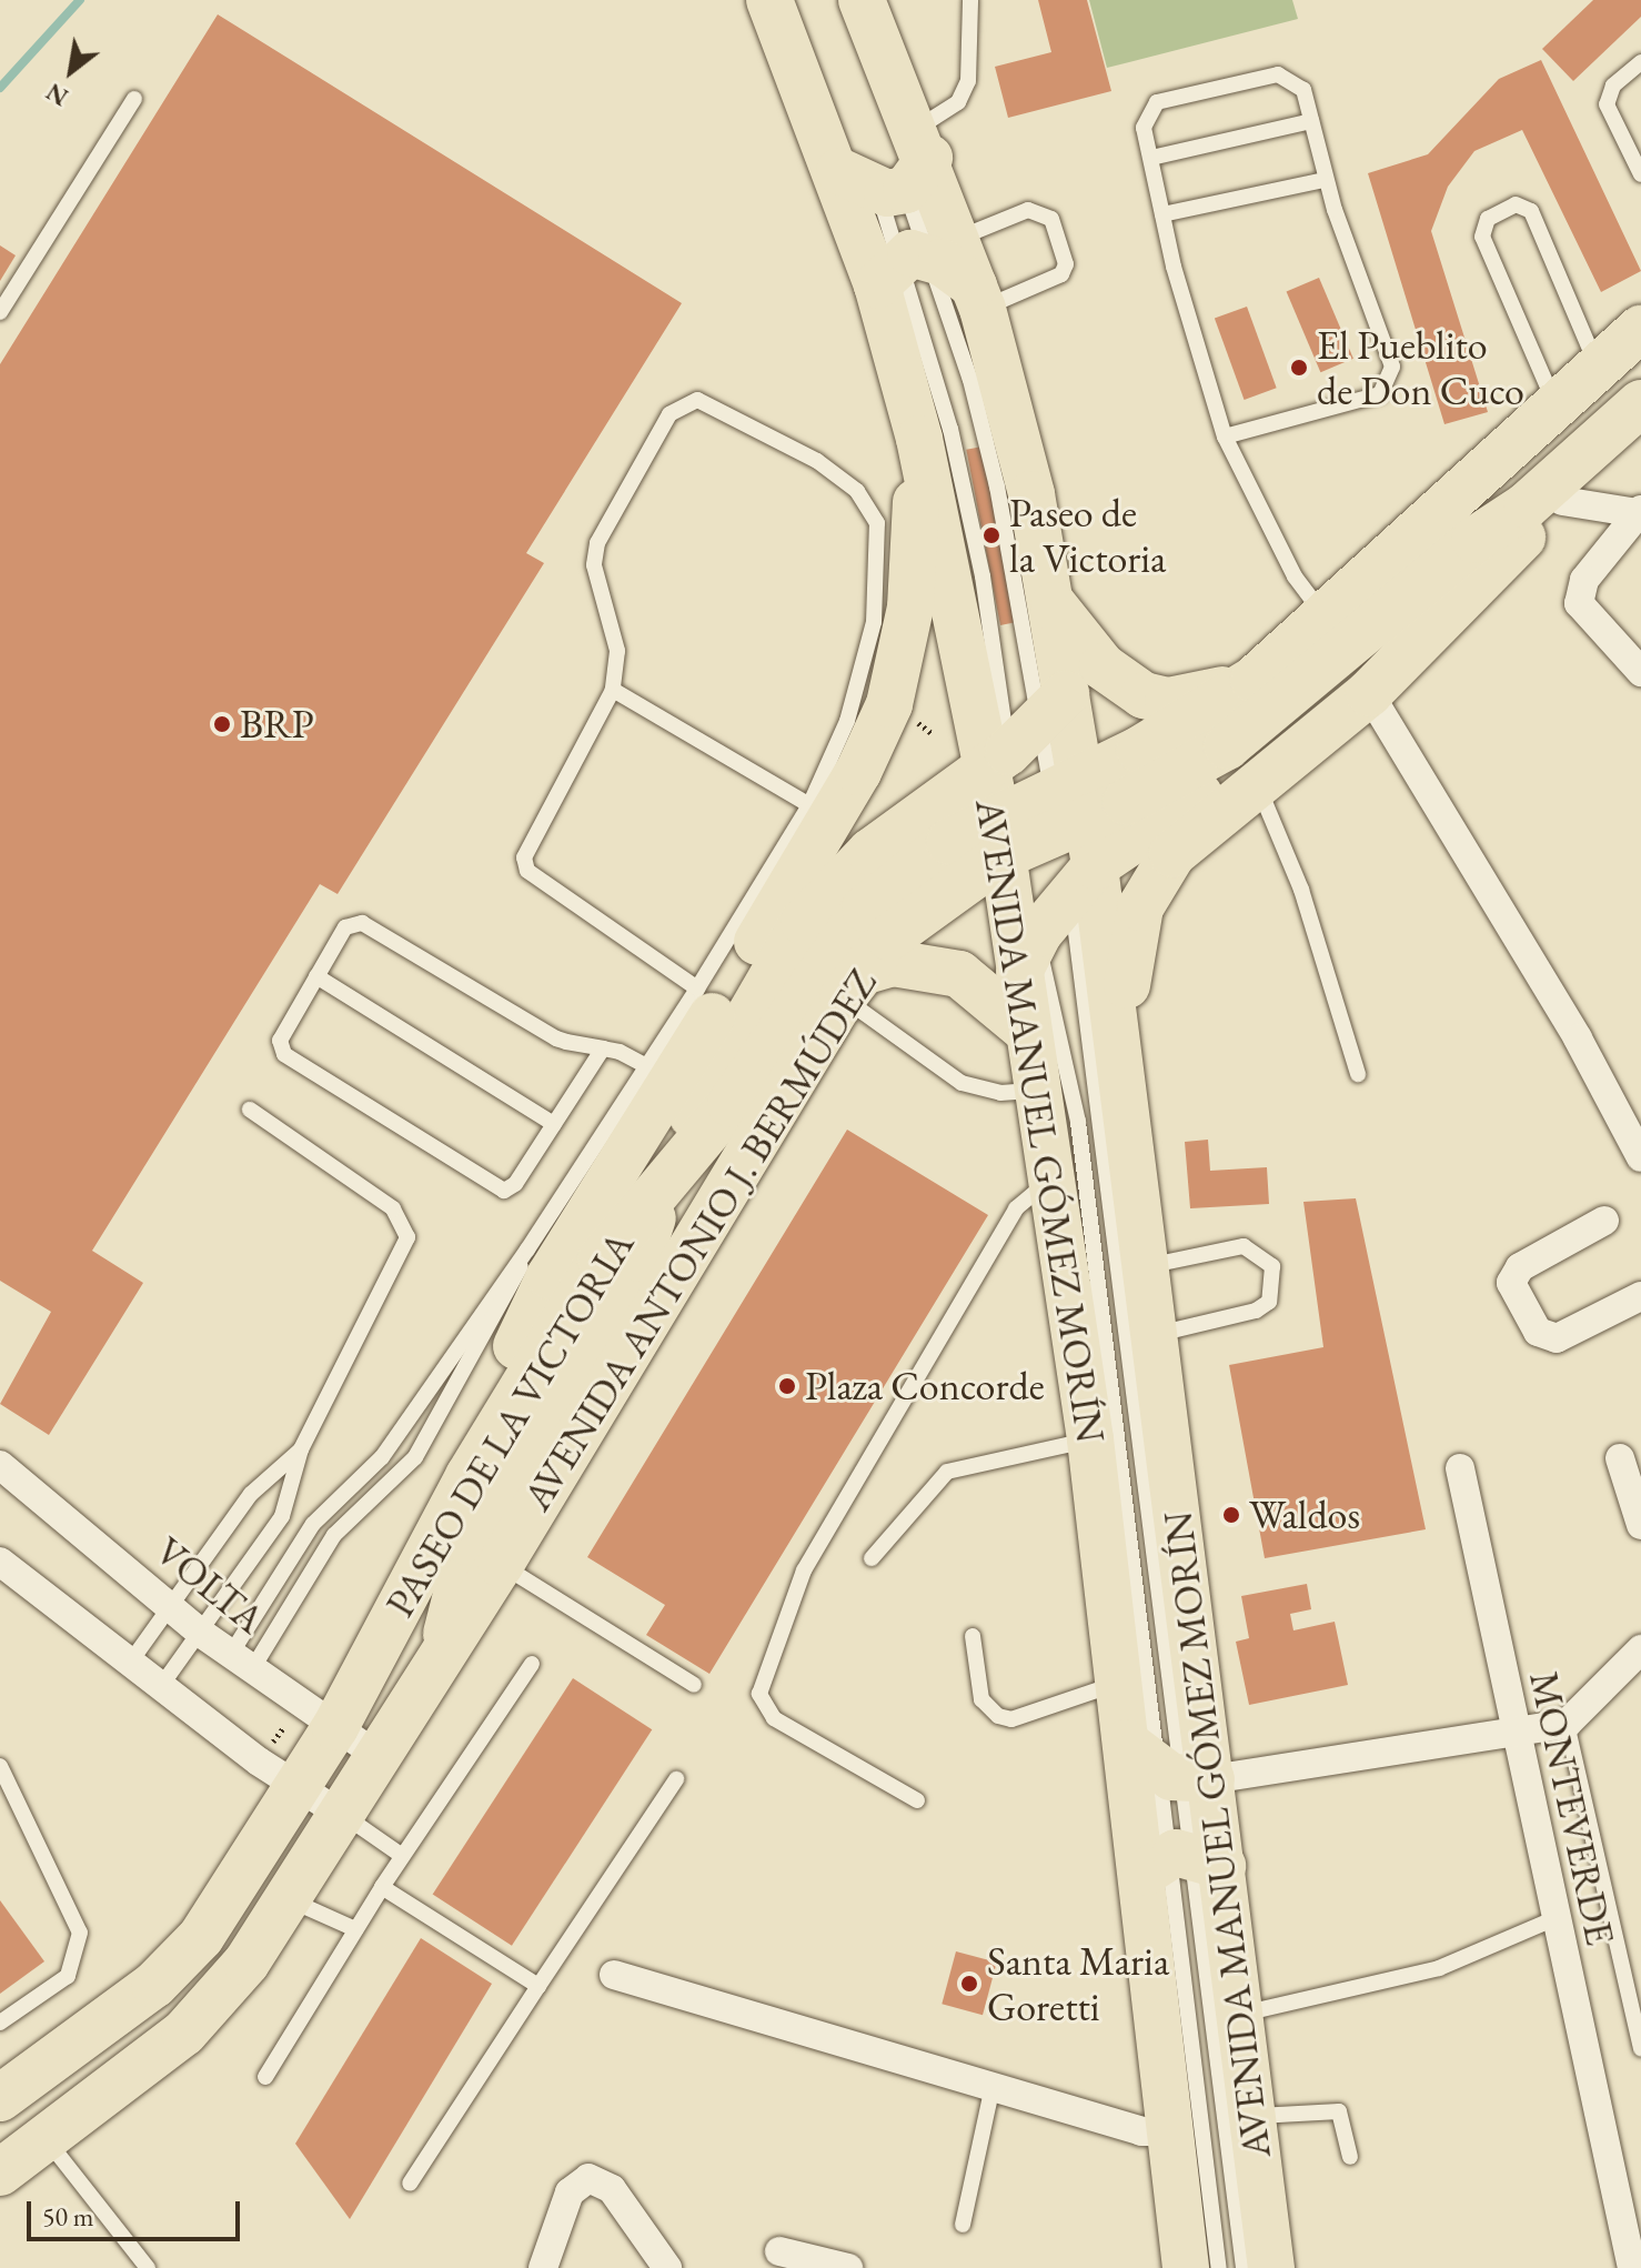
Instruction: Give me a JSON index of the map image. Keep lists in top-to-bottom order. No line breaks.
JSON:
{"streets":{"main road":["AVENIDA MANUEL GÓMEZ MORÍN","AVENIDA ANTONIO J. BERMÚDEZ","PASEO DE LA VICTORIA"],"street":["VOLTA","MONTEVERDE"]},"crossings":[["AVENIDA MANUEL GÓMEZ MORÍN","AVENIDA ANTONIO J. BERMÚDEZ"],["AVENIDA ANTONIO J. BERMÚDEZ","VOLTA"],["PASEO DE LA VICTORIA","VOLTA"]],"places":["El Pueblito de Don Cuco","Paseo de la Victoria","BRP","Plaza Concorde","Waldos","Santa Maria Goretti"],"scale_bar":"50 m","north":"bottom left"}
